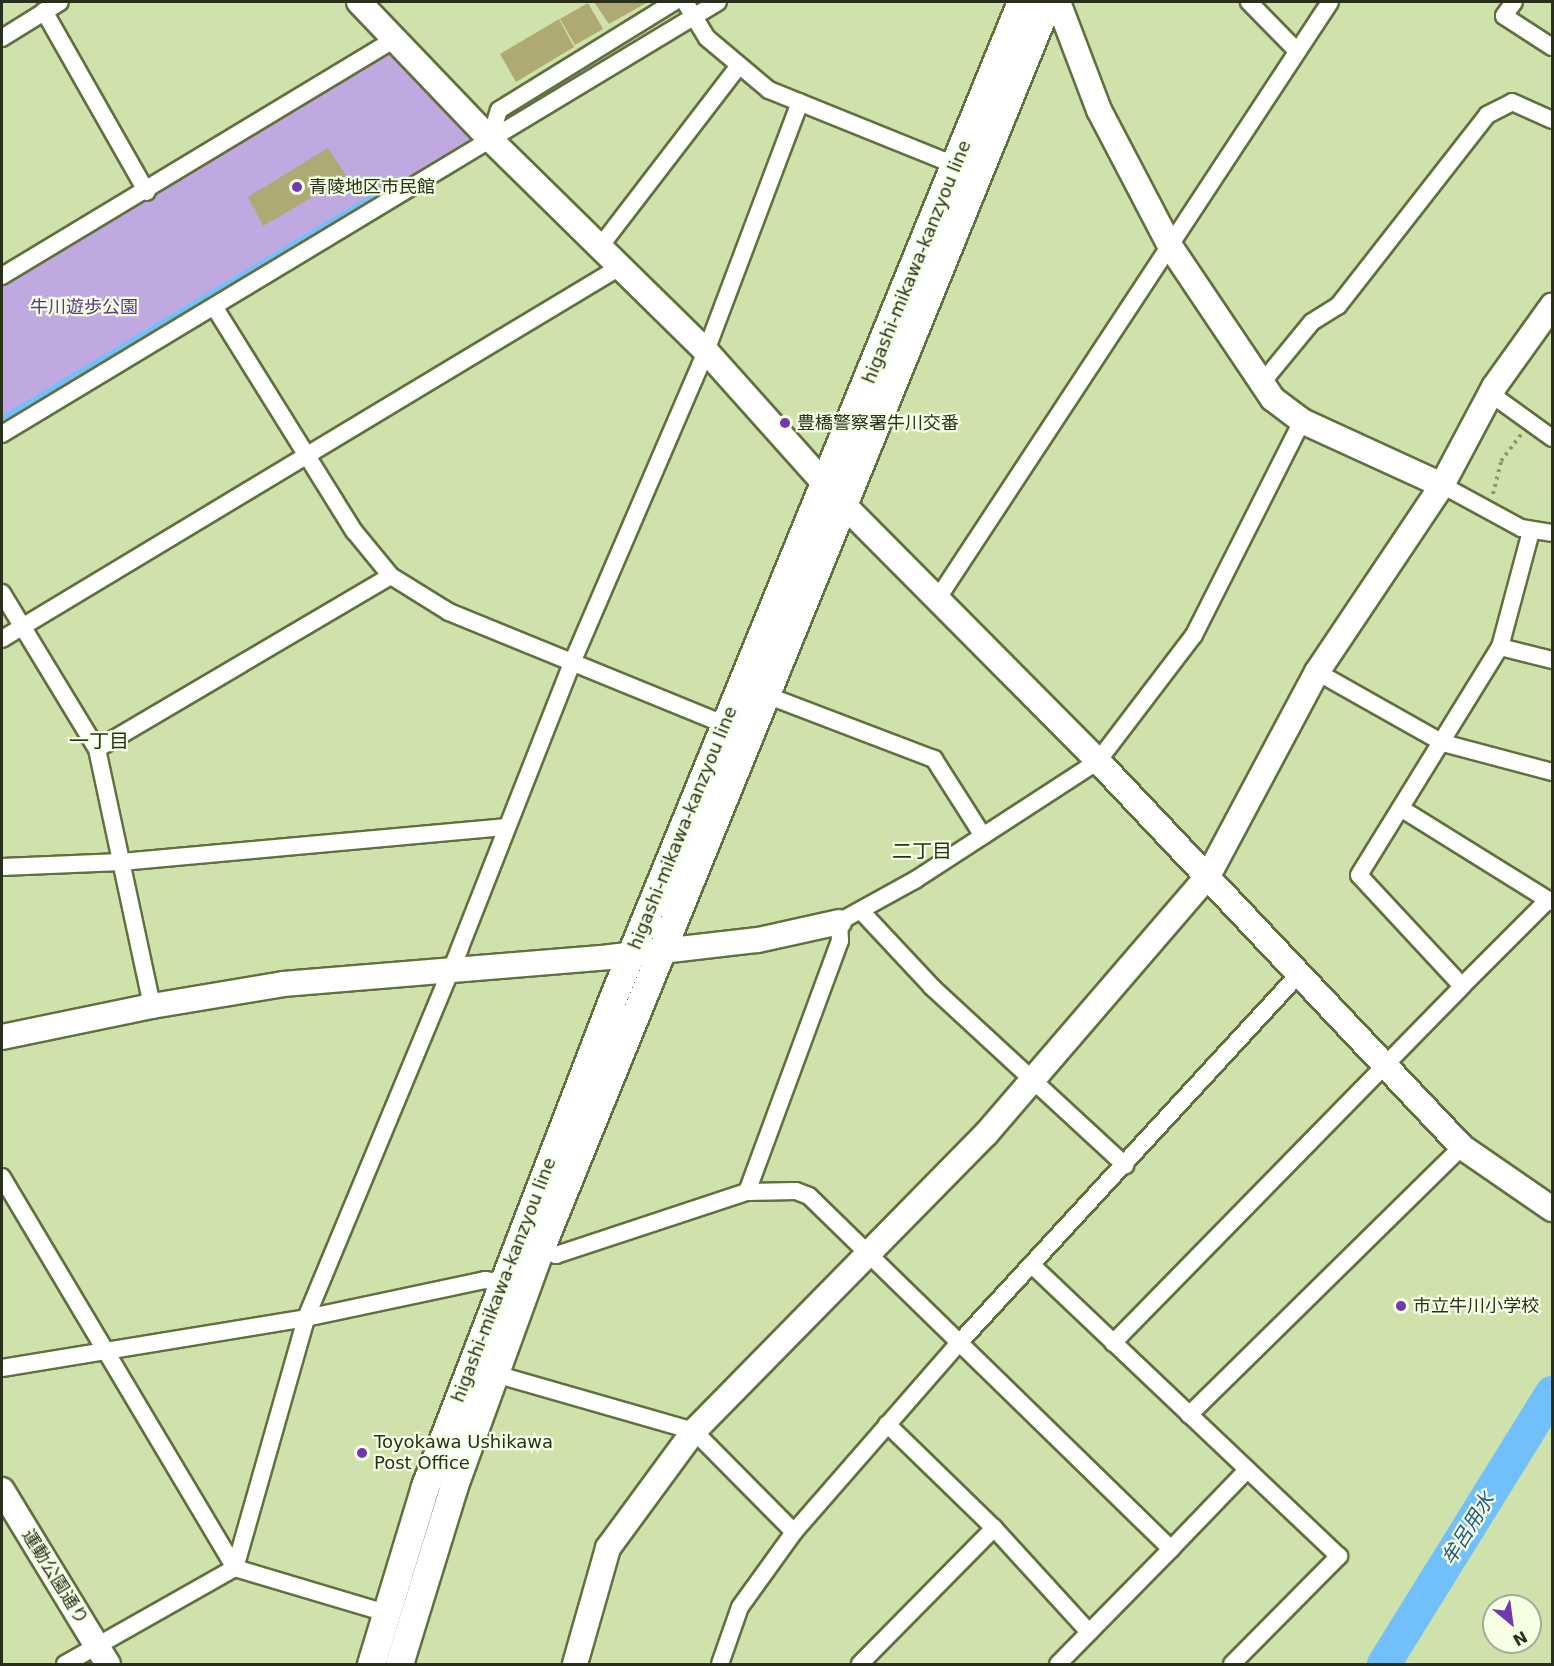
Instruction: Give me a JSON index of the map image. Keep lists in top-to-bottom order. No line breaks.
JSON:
{"streets":{"main road":["higashi-mikawa-kanzyou line"],"street":["運動公園通り"]},"districts":["一丁目","二丁目"],"water":["牟呂用水"],"parks":["牛川遊歩公園"],"places":["青陵地区市民館","豊橋警察署牛川交番","市立牛川小学校","Toyokawa Ushikawa Post Office"],"north":"bottom right"}
